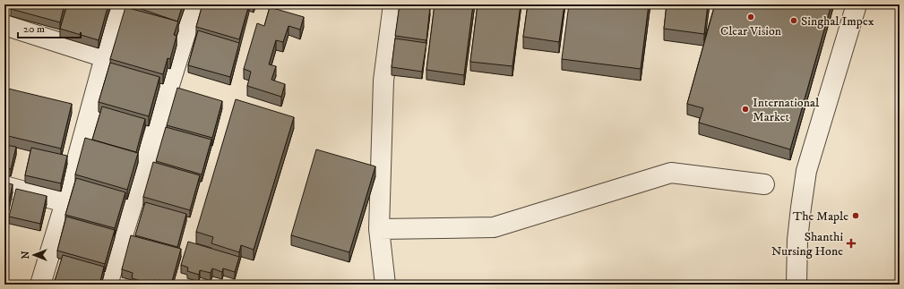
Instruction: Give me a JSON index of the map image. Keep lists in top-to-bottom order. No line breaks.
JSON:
{"places":{"other":["Clear Vision","Singhal Impex","International Market","The Maple"],"health":["Shanthi Nursing Hone"]},"scale_bar":"20 m","north":"left"}
